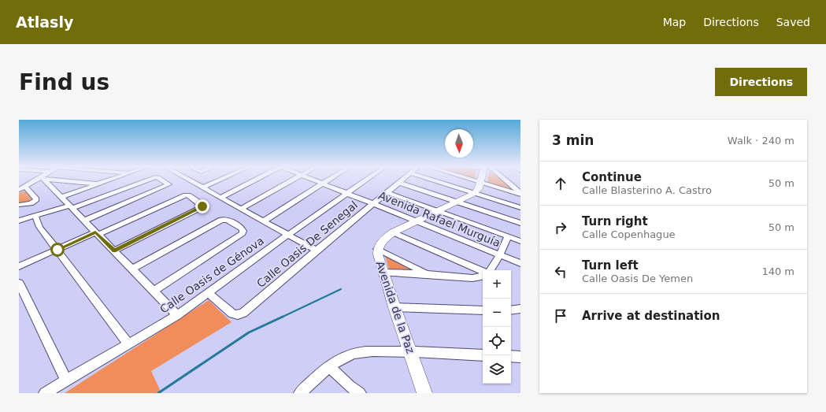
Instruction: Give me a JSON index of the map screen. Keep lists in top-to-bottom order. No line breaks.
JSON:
{"streets":{"main road":["Avenida de la Paz"],"street":["Avenida Rafael Murguía","Calle Oasis De Senegal","Calle Oasis de Génova"]},"crossings":[["Avenida Rafael Murguía","Calle Oasis De Senegal"],["Avenida Rafael Murguía","Calle Oasis de Génova"],["Avenida Rafael Murguía","Avenida de la Paz"],["Calle Oasis De Senegal","Calle Oasis de Génova"]],"north":"bottom","page":{"header":"Atlasly","nav":["Map","Directions","Saved"],"buttons":"Directions","title":"Find us","heading":["3 min","Walk · 240 m"],"list":[["Continue","Calle Blasterino A. Castro","50 m"],["Turn right","Calle Copenhague","50 m"],["Turn left","Calle Oasis De Yemen","140 m"],"Arrive at destination"],"map_buttons":["+","−"]}}
